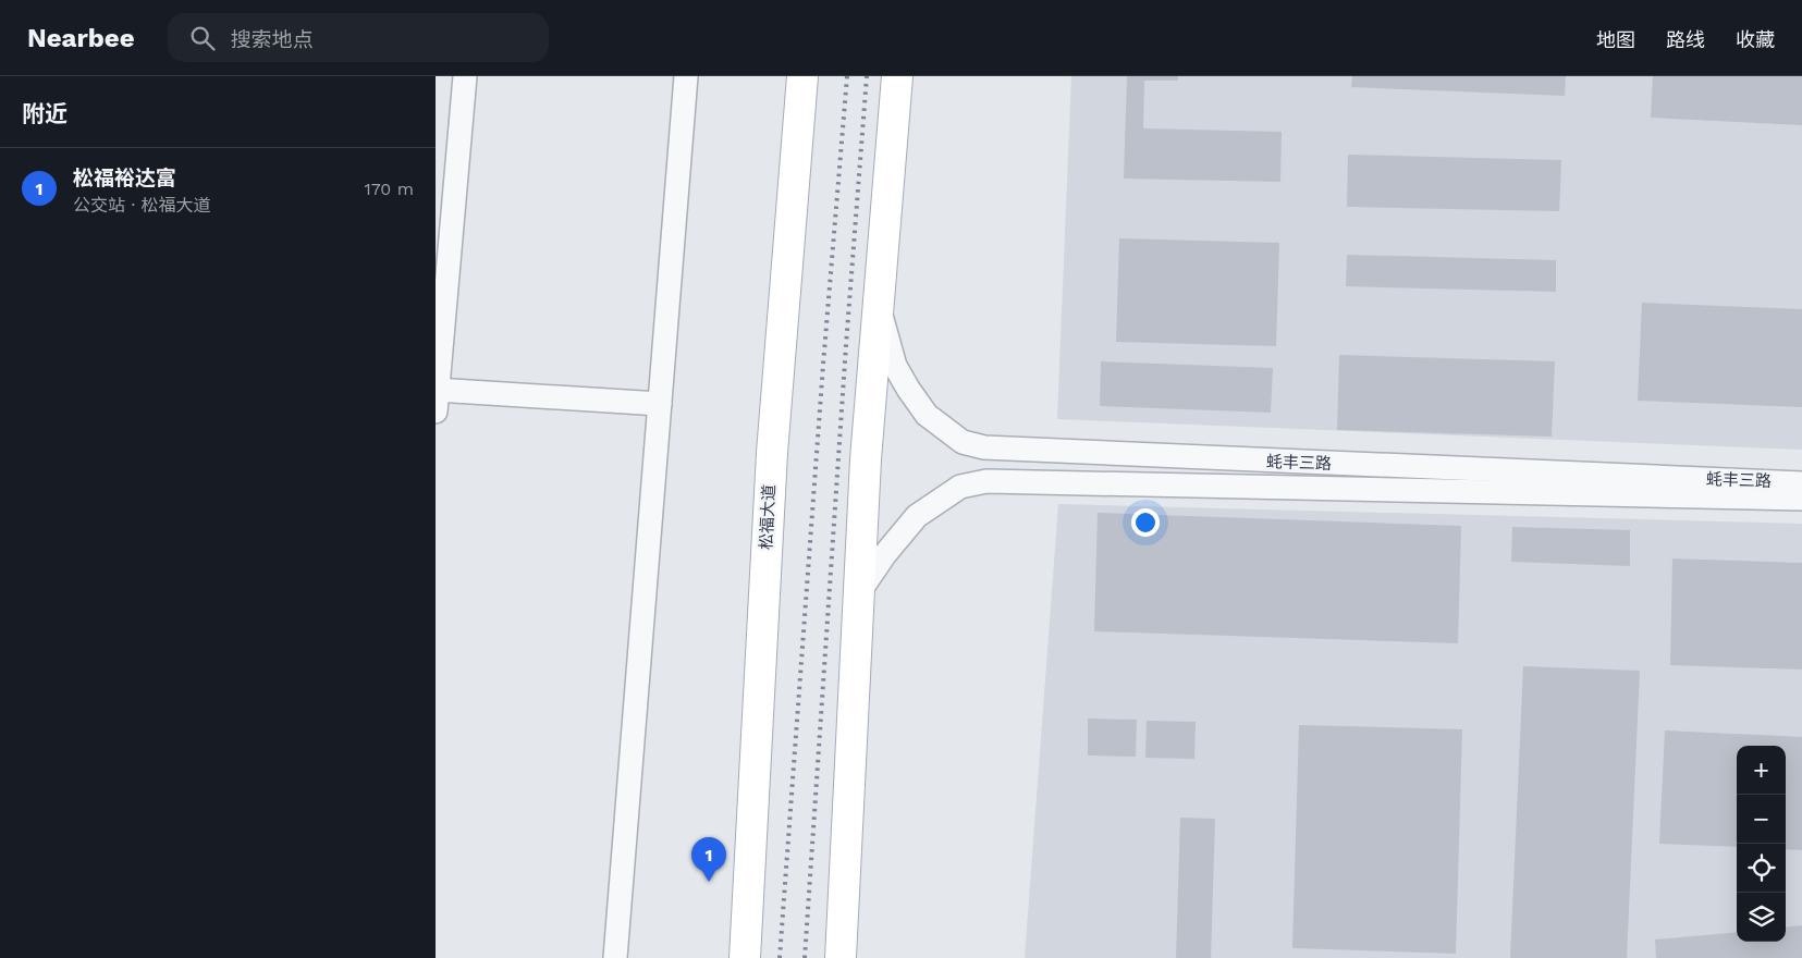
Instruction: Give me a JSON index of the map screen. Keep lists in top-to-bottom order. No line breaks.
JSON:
{"streets":{"main road":["松福大道"],"street":["蚝丰三路"]},"page":{"header":"Nearbee","search":"搜索地点","nav":["地图","路线","收藏"],"heading":"附近","list":[{"mark":"1","name":"松福裕达富","note":"公交站 · 松福大道","value":"170 m"}],"map_buttons":["+","−"],"pins":"1"}}
